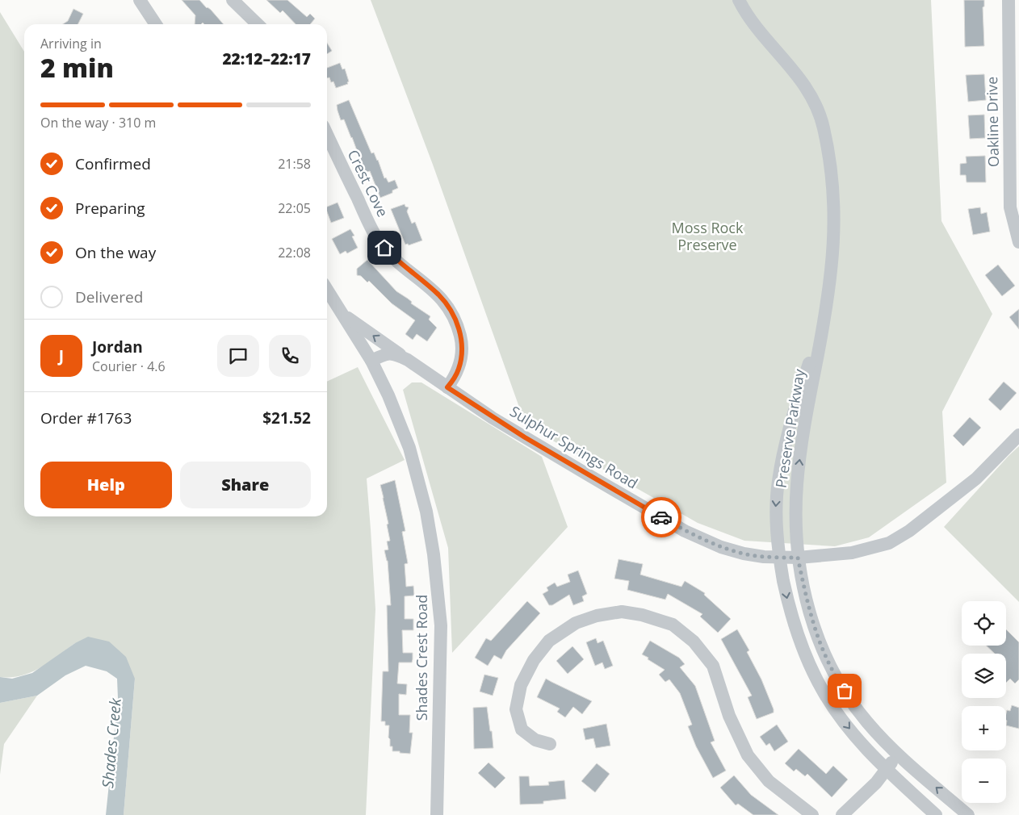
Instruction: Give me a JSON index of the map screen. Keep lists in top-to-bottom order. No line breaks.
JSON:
{"streets":{"street":["Oakline Drive","Crest Cove","Preserve Parkway","Sulphur Springs Road","Shades Crest Road"]},"crossings":[["Crest Cove","Sulphur Springs Road"],["Preserve Parkway","Sulphur Springs Road"],["Sulphur Springs Road","Shades Crest Road"]],"water":["Shades Creek"],"parks":["Moss Rock Preserve"],"page":{"heading":["2 min","Arriving in","22:12–22:17"],"panel":["Jordan","Courier · 4.6","Order #1763","$21.52"],"bar":"On the way · 310 m","list":[["Confirmed","21:58"],["Preparing","22:05"],["On the way","22:08"],"Delivered"],"round":"J","buttons":["Help","Share"],"map_buttons":["+","−"]}}
